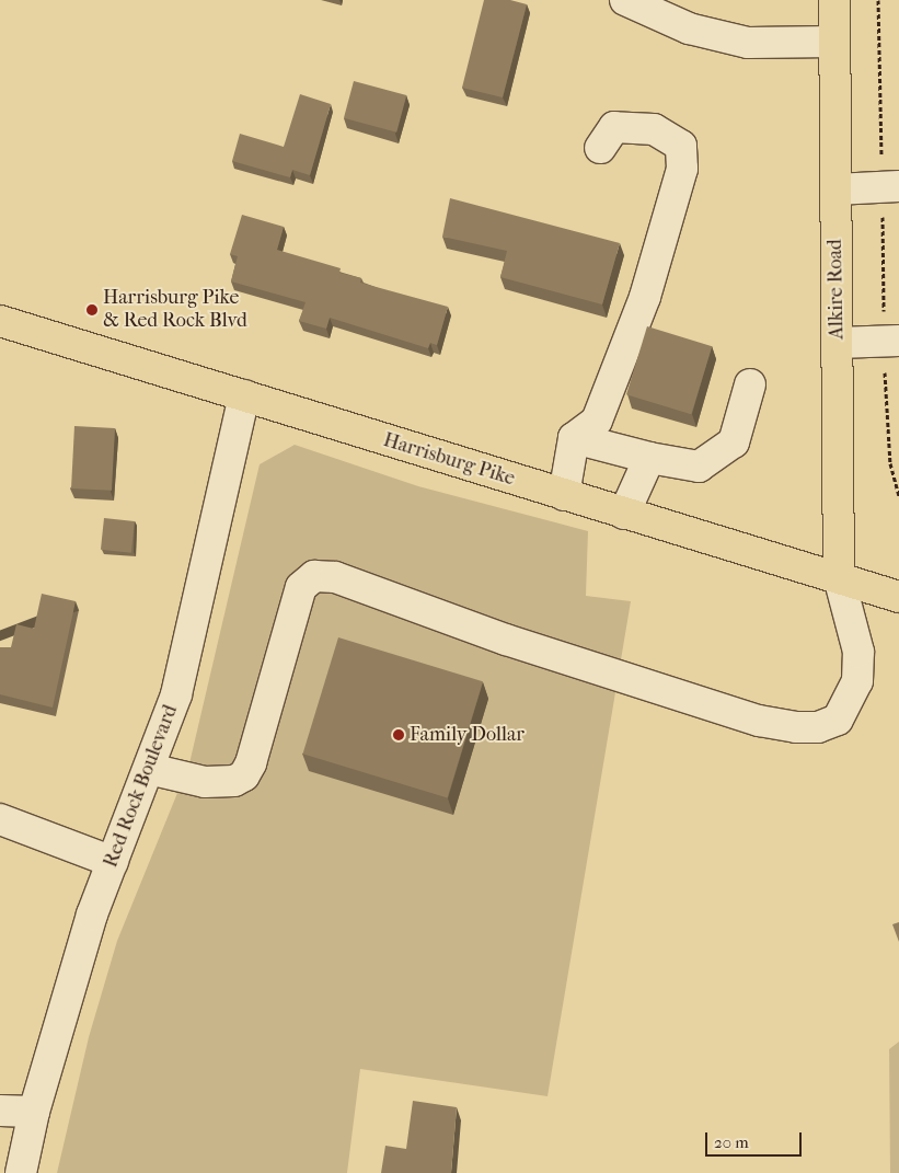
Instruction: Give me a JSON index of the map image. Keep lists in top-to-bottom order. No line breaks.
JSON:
{"streets":{"main road":["Alkire Road","Harrisburg Pike"],"street":["Red Rock Boulevard"]},"crossings":[["Alkire Road","Harrisburg Pike"],["Harrisburg Pike","Red Rock Boulevard"]],"places":["Harrisburg Pike & Red Rock Blvd","Family Dollar"],"scale_bar":"20 m"}
